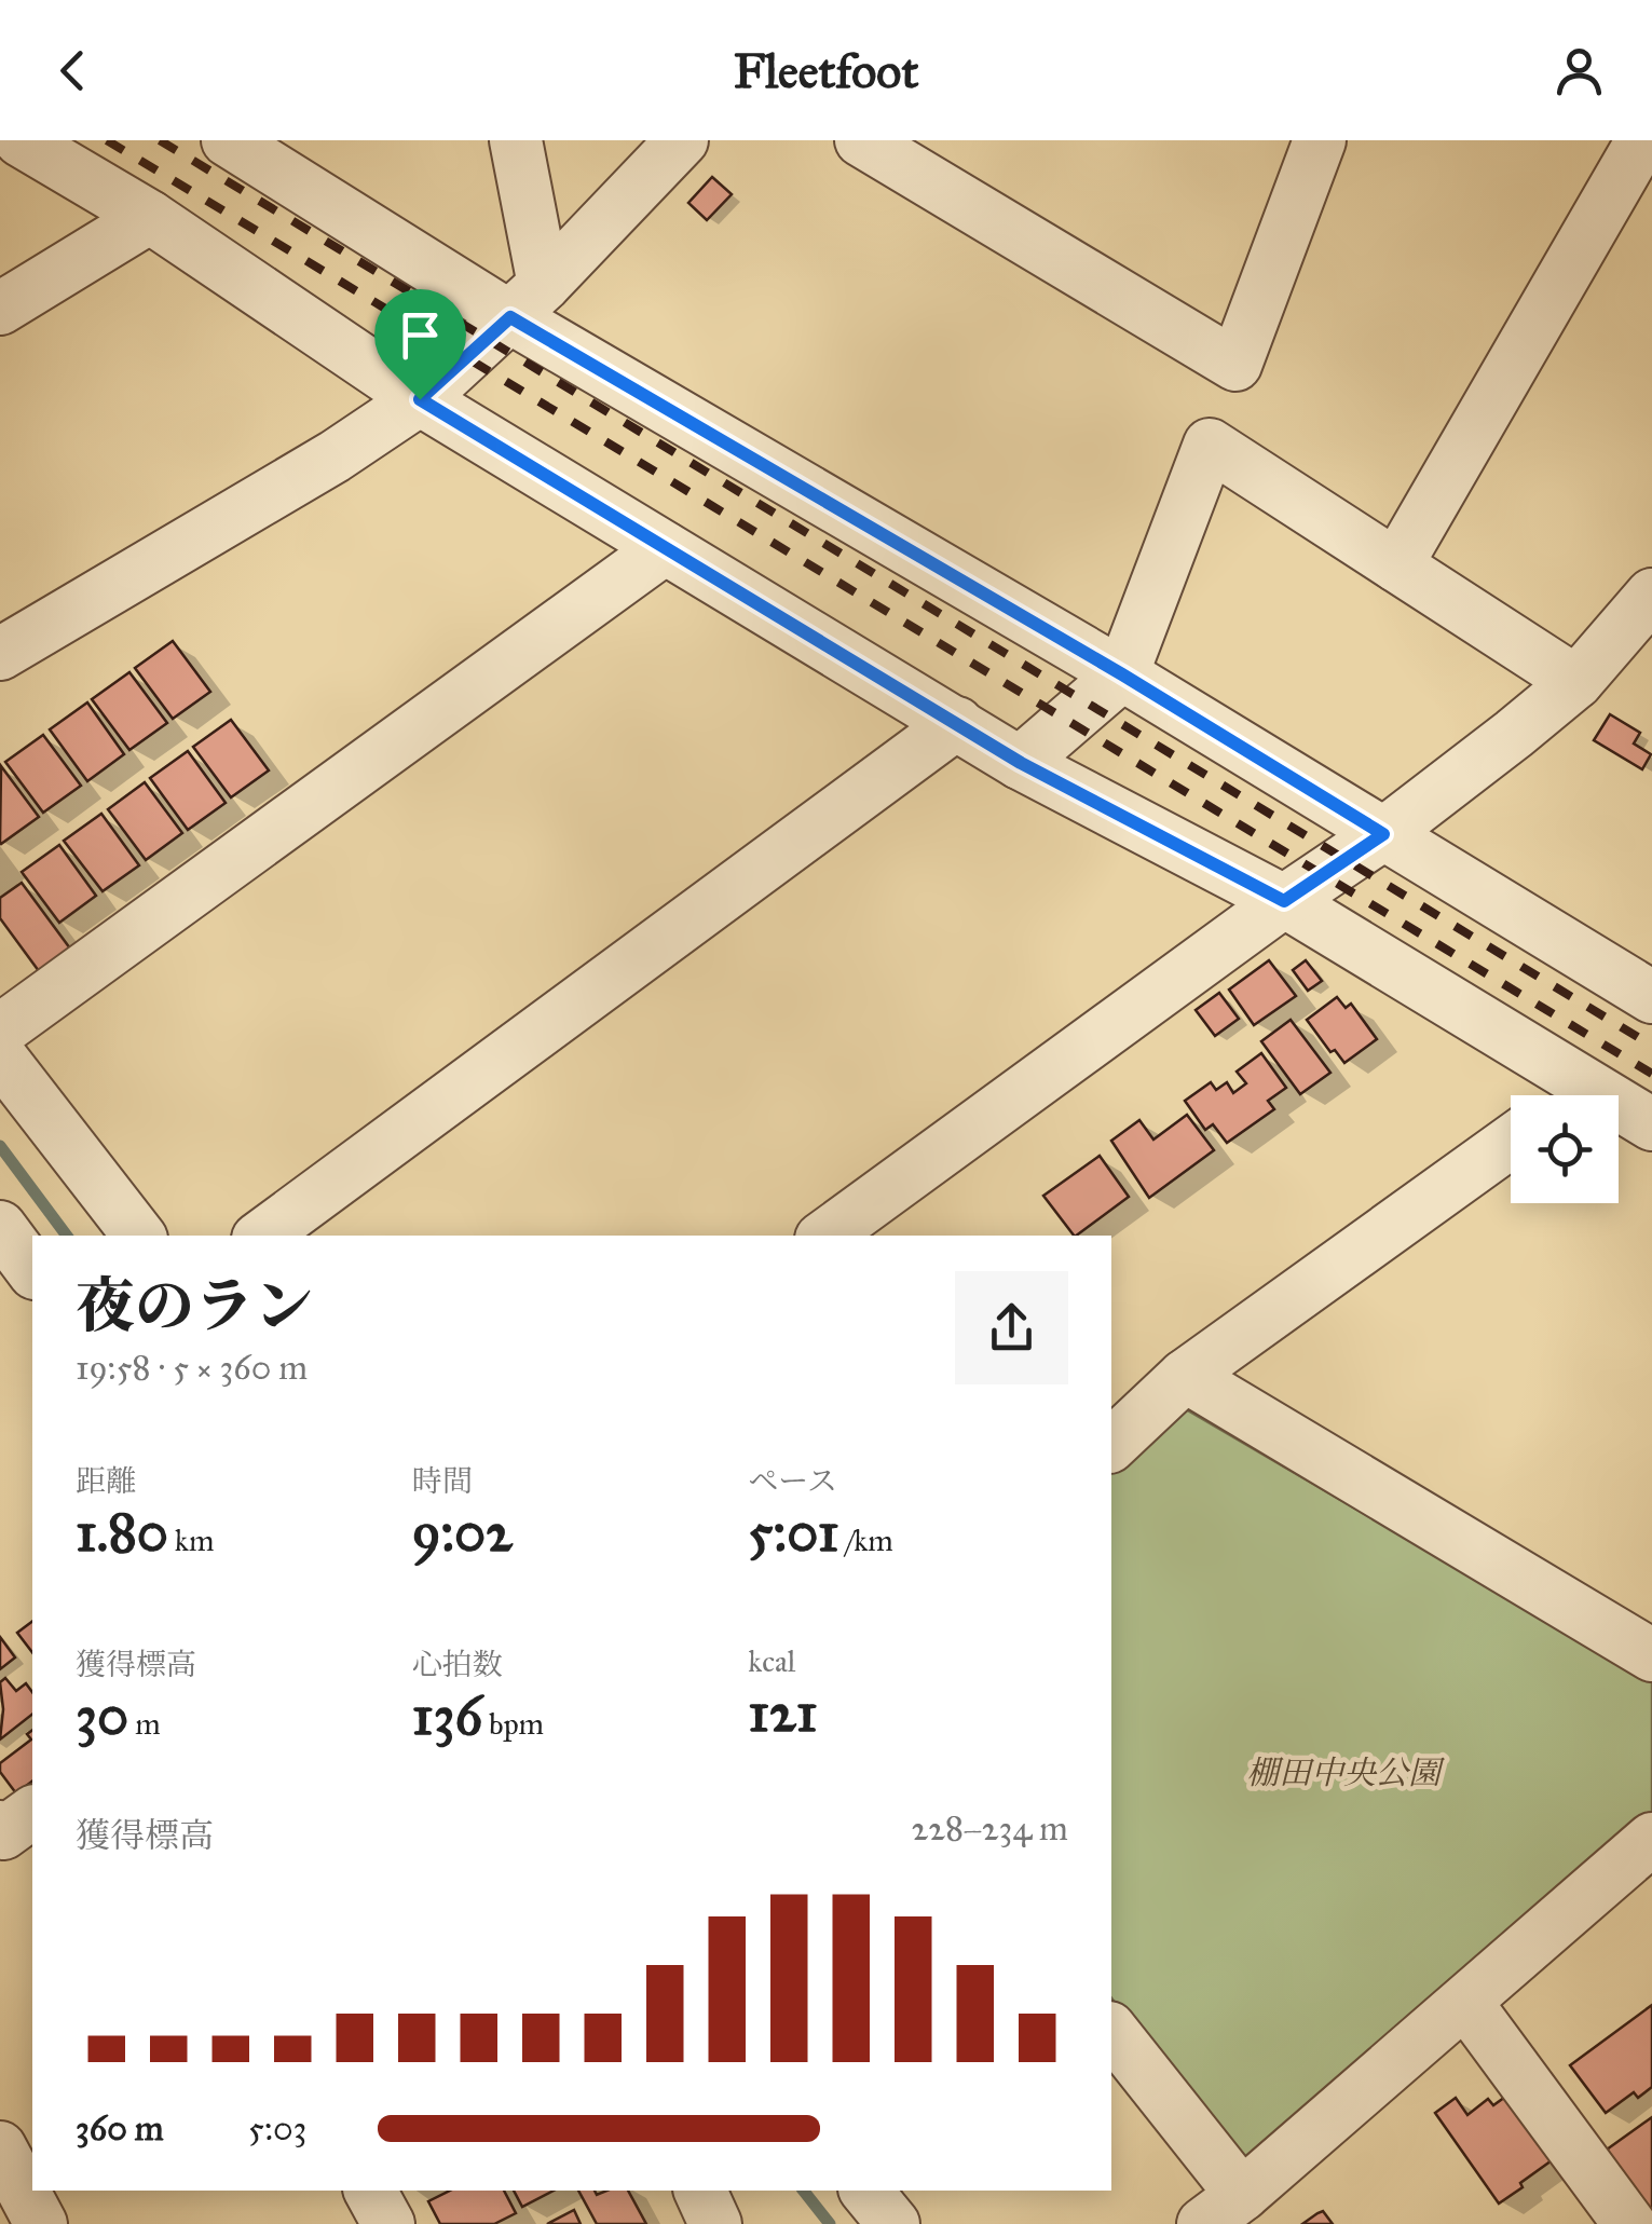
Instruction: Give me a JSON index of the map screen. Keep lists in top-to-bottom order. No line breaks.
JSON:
{"parks":["棚田中央公園"],"page":{"header":"Fleetfoot","heading":["夜のラン","19:58 · 5 × 360 m"],"stats":[["距離","1.80 km"],["時間","9:02"],["ペース","5:01 /km"],["獲得標高","30 m"],["心拍数","136 bpm"],["kcal","121"]],"chart":["獲得標高","228–234 m"],"list":[{"name":"360 m","note":"5:03"}]}}
